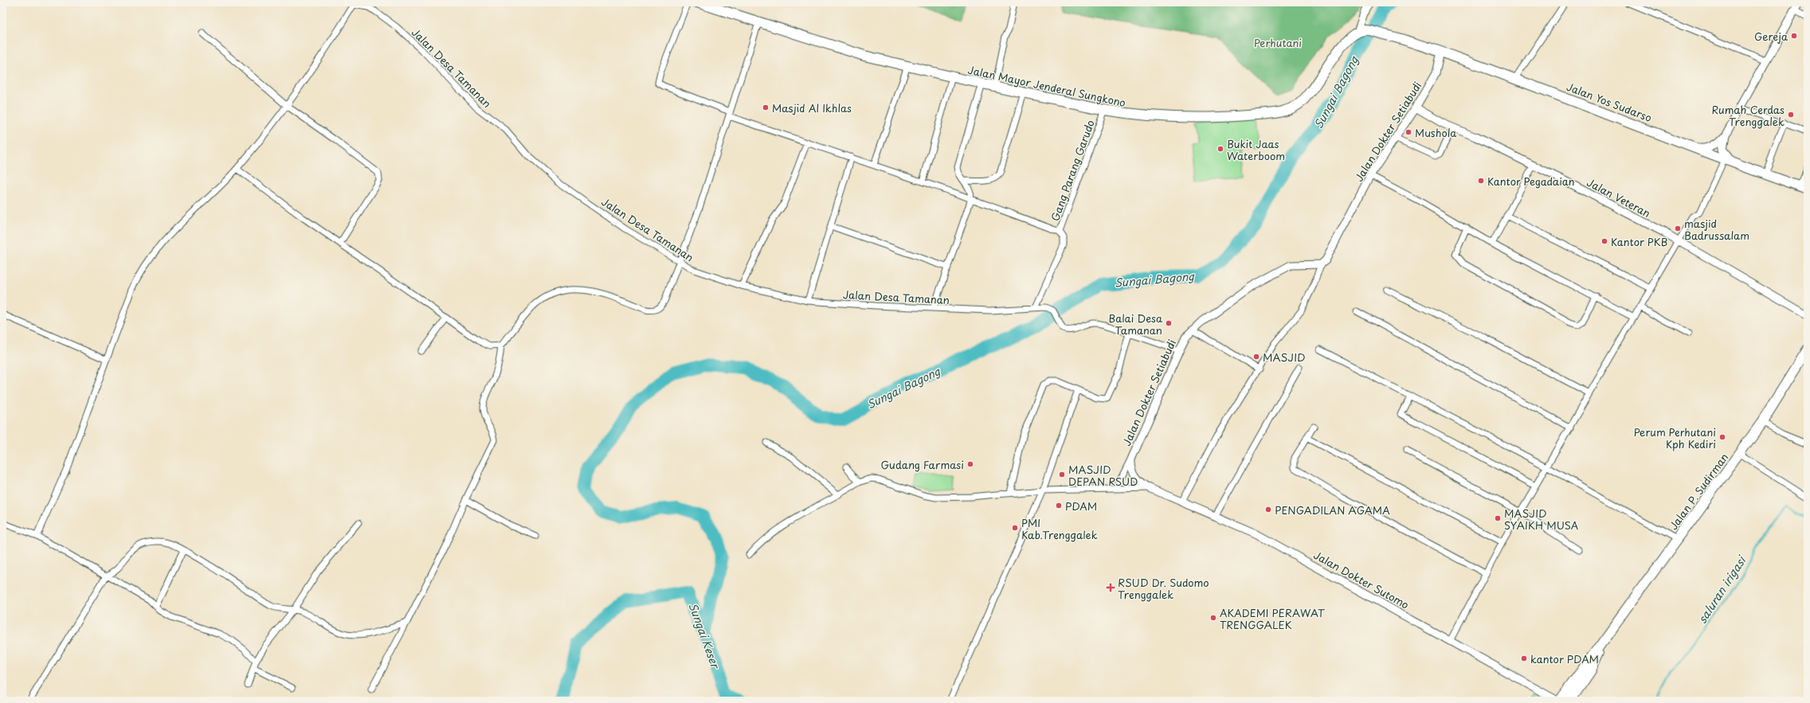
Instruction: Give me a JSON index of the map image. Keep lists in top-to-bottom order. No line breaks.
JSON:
{"streets":{"highway":["Jalan Mayor Jenderal Sungkono","Jalan Yos Sudarso","Jalan P. Sudirman"],"street":["Jalan Desa Tamanan","Jalan Dokter Setiabudi","Gang Parang Garudo","Jalan Veteran","Jalan Dokter Sutomo"]},"crossings":[["Jalan Desa Tamanan","Jalan Dokter Setiabudi"],["Jalan Desa Tamanan","Gang Parang Garudo"],["Jalan Mayor Jenderal Sungkono","Jalan Yos Sudarso"],["Jalan Mayor Jenderal Sungkono","Gang Parang Garudo"],["Jalan Yos Sudarso","Jalan Dokter Setiabudi"],["Jalan Dokter Setiabudi","Jalan Veteran"],["Jalan Dokter Setiabudi","Jalan Dokter Sutomo"]],"water":["Sungai Bagong","saluran irigasi","Sungai Keser"],"parks":["Perhutani"],"places":{"other":["Gereja","Masjid Al Ikhlas","Rumah Cerdas Trenggalek","Mushola","Bukit Jaas Waterboom","Kantor Pegadaian","masjid Badrussalam","Kantor PKB","Balai Desa Tamanan","MASJID","Perum Perhutani Kph Kediri","Gudang Farmasi","MASJID DEPAN RSUD","PDAM","PENGADILAN AGAMA","MASJID SYAIKH MUSA","PMI Kab.Trenggalek","AKADEMI PERAWAT TRENGGALEK","kantor PDAM"],"health":["RSUD Dr. Sudomo Trenggalek"]}}
